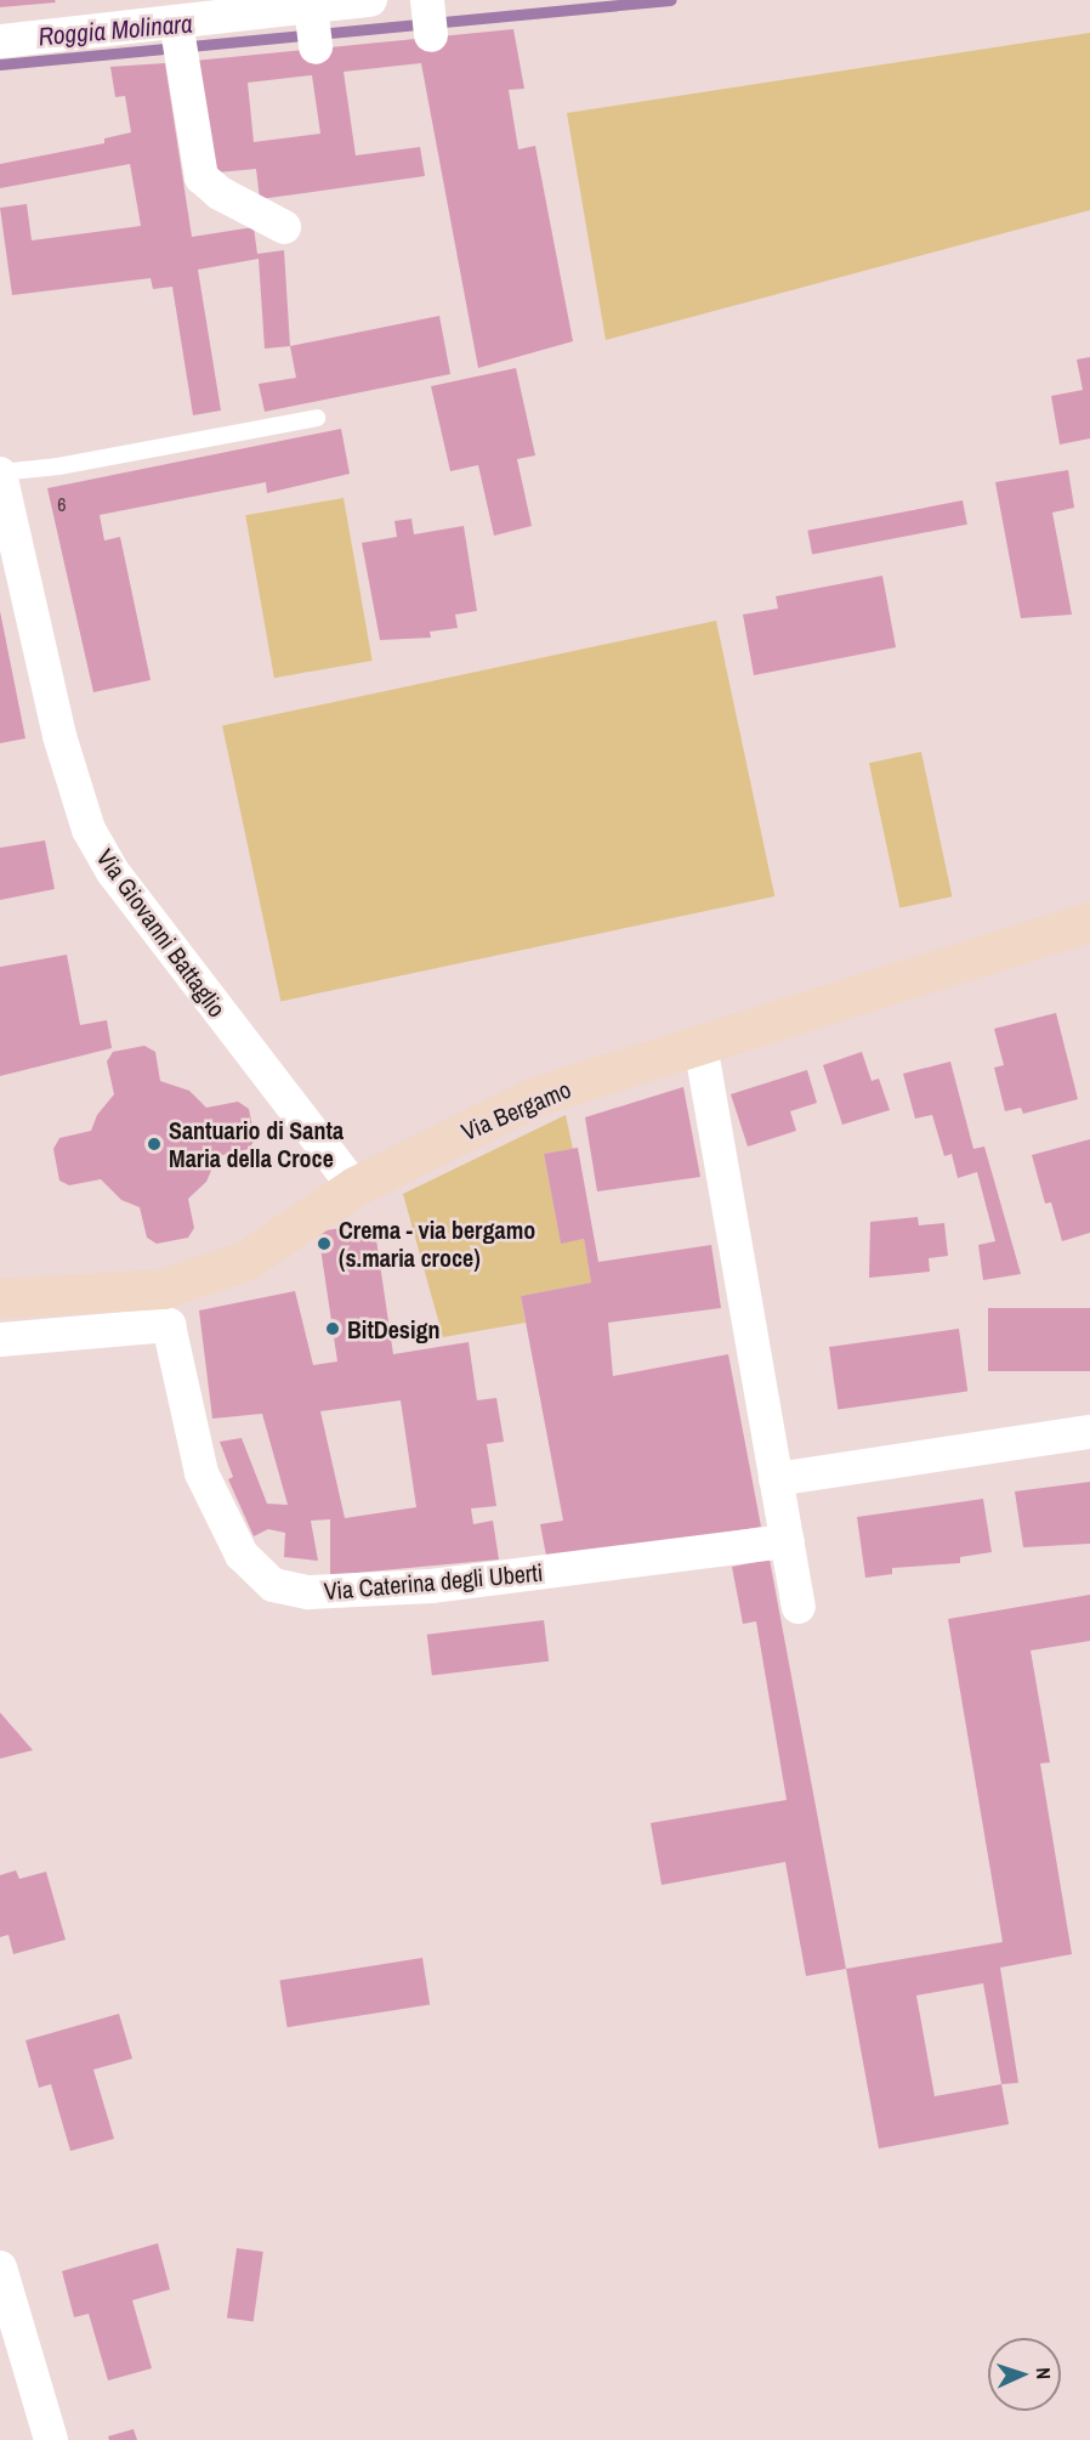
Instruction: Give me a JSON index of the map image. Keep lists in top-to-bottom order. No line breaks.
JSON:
{"streets":{"main road":["Via Bergamo"],"street":["Via Giovanni Battaglio","Via Caterina degli Uberti"]},"crossings":[["Via Giovanni Battaglio","Via Bergamo"]],"water":["Roggia Molinara"],"places":["Santuario di Santa Maria della Croce","Crema - via bergamo (s.maria croce)","BitDesign"],"house_numbers":["6"],"north":"right"}
